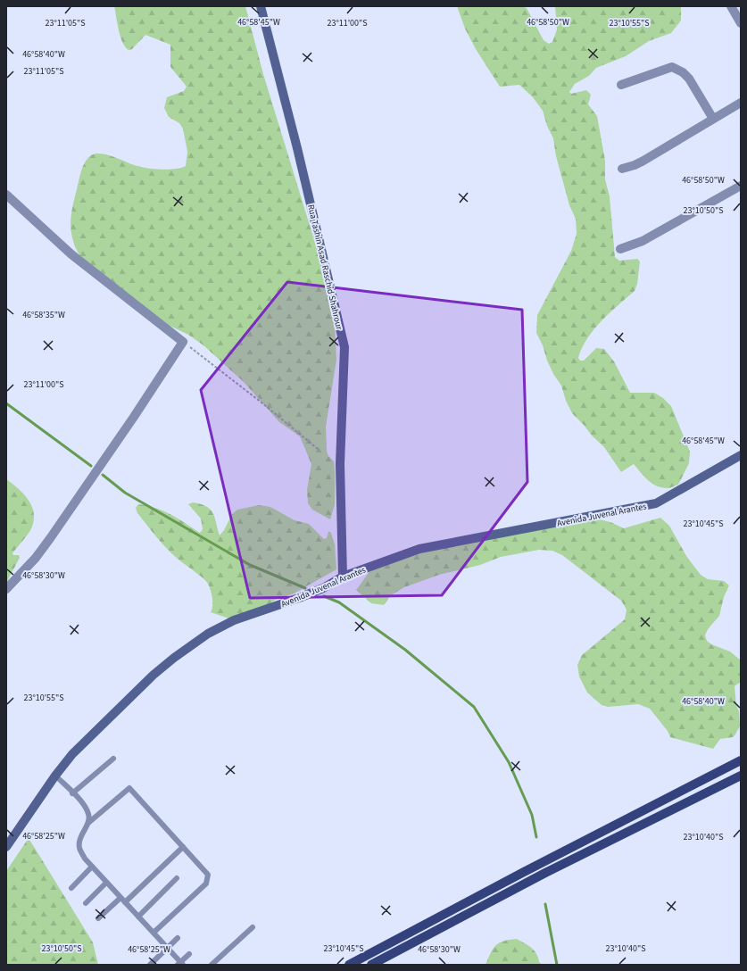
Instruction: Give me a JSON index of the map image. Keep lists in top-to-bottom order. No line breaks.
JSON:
{"streets":{"street":["Rua Tashin Asad Raschid Shahrour","Avenida Juvenal Arantes"]},"crossings":[["Rua Tashin Asad Raschid Shahrour","Avenida Juvenal Arantes"]],"coordinates":["46°58'45\"W","46°58'50\"W","23°11'00\"S","23°10'55\"S","23°11'05\"S","46°58'40\"W","23°10'50\"S","46°58'35\"W","23°10'45\"S","46°58'30\"W","46°58'25\"W","23°10'40\"S"]}
